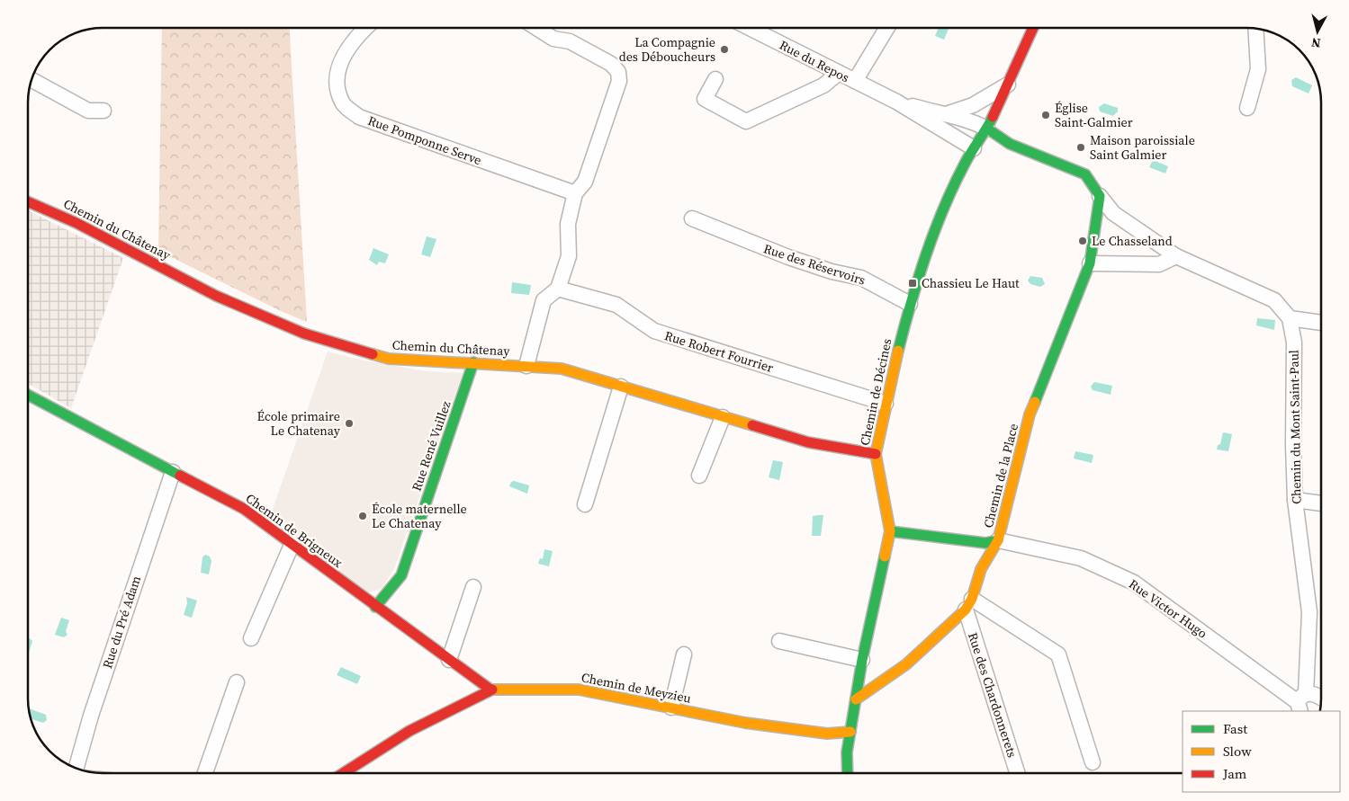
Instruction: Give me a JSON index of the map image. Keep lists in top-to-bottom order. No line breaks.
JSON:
{"streets":{"street":["Rue du Repos","Rue Pomponne Serve","Chemin du Châtenay","Rue des Réservoirs","Rue Robert Fourrier","Chemin de Décines","Chemin du Mont Saint-Paul","Rue René Vuillez","Chemin de la Place","Chemin de Brigneux","Rue Victor Hugo","Rue du Pré Adam","Chemin de Meyzieu","Rue des Chardonnerets"]},"crossings":[["Rue du Repos","Chemin de Décines"],["Chemin du Châtenay","Chemin de Décines"],["Chemin du Châtenay","Rue René Vuillez"],["Rue des Réservoirs","Chemin de Décines"],["Rue Robert Fourrier","Chemin de Décines"],["Chemin de Décines","Rue Victor Hugo"],["Chemin de Décines","Chemin de Meyzieu"],["Chemin du Mont Saint-Paul","Chemin de la Place"],["Chemin du Mont Saint-Paul","Rue Victor Hugo"],["Rue René Vuillez","Chemin de Brigneux"],["Chemin de la Place","Rue Victor Hugo"],["Chemin de la Place","Rue des Chardonnerets"],["Chemin de Brigneux","Rue du Pré Adam"],["Chemin de Brigneux","Chemin de Meyzieu"]],"places":{"other":["La Compagnie des Déboucheurs","Église Saint-Galmier","Maison paroissiale Saint Galmier","Le Chasseland","École primaire Le Chatenay","École maternelle Le Chatenay"],"transit":["Chassieu Le Haut"]},"legend":["Fast","Slow","Jam"],"north":"bottom"}
